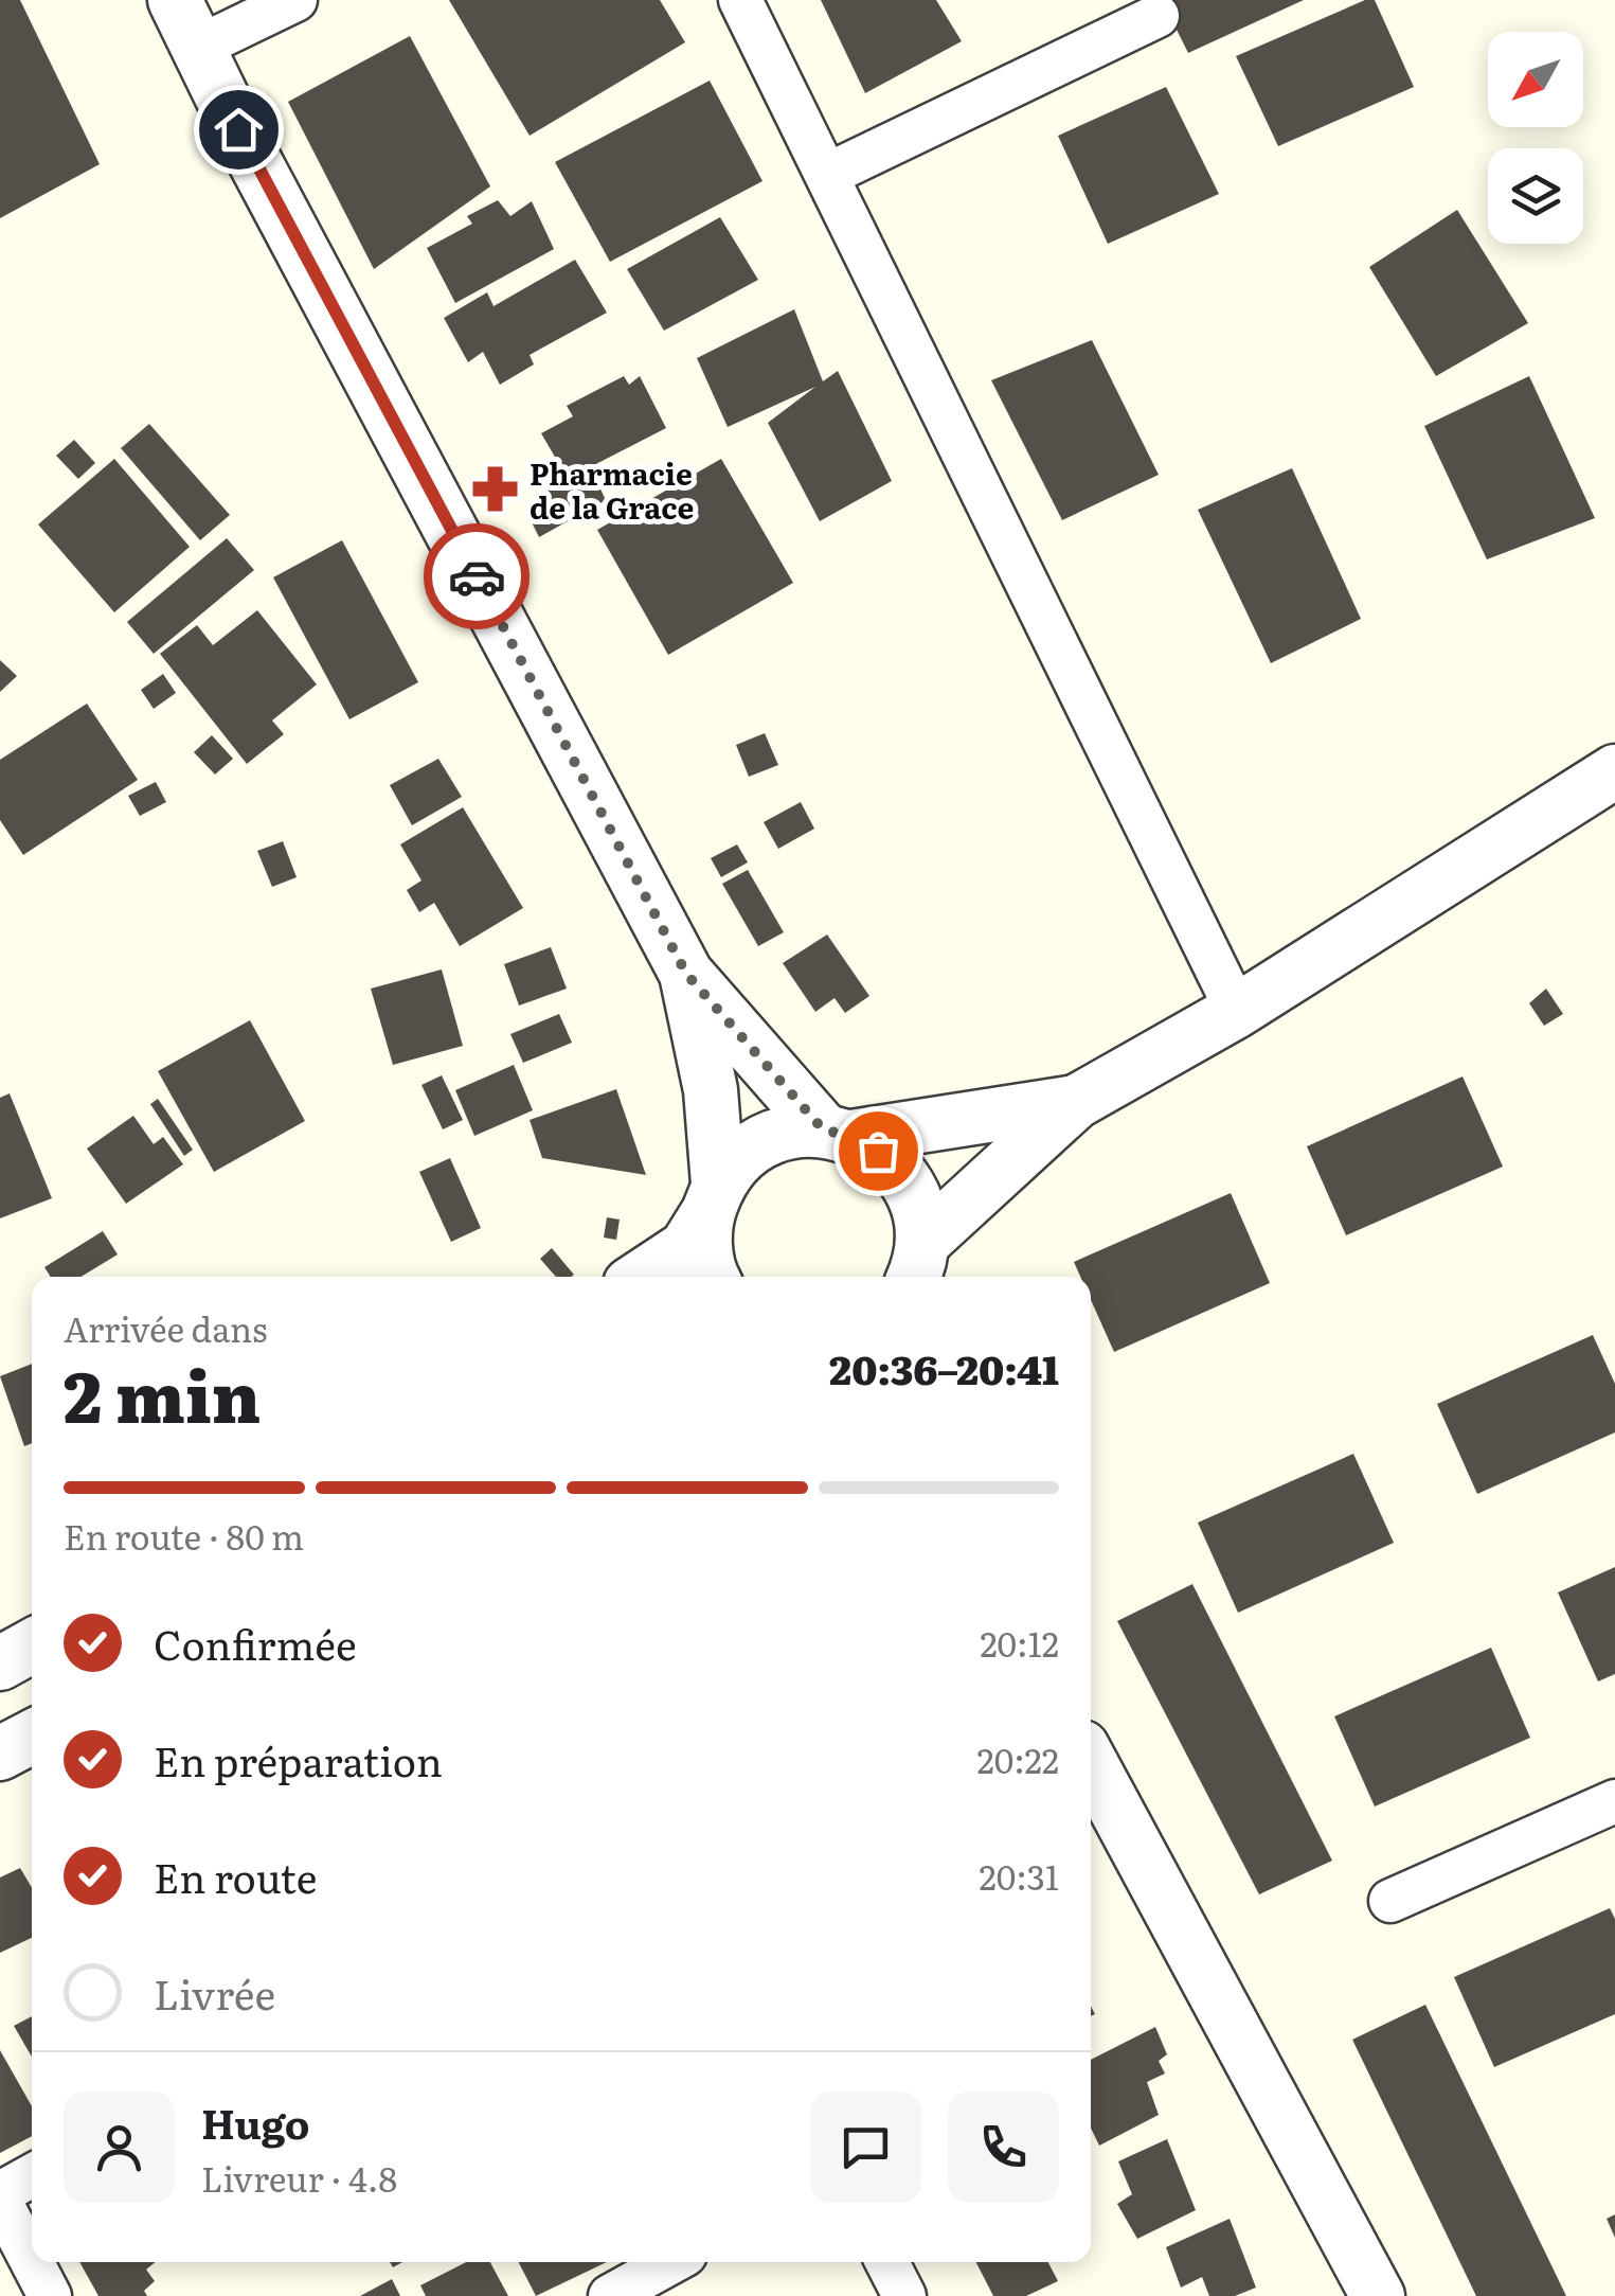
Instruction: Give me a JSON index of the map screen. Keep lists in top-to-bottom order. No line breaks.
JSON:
{"places":{"pharmacy":["Pharmacie de la Grace"]},"north":"bottom left","page":{"heading":["2 min","Arrivée dans","20:36–20:41"],"panel":["Hugo","Livreur · 4.8"],"bar":"En route · 80 m","list":[["Confirmée","20:12"],["En préparation","20:22"],["En route","20:31"],"Livrée"]}}
